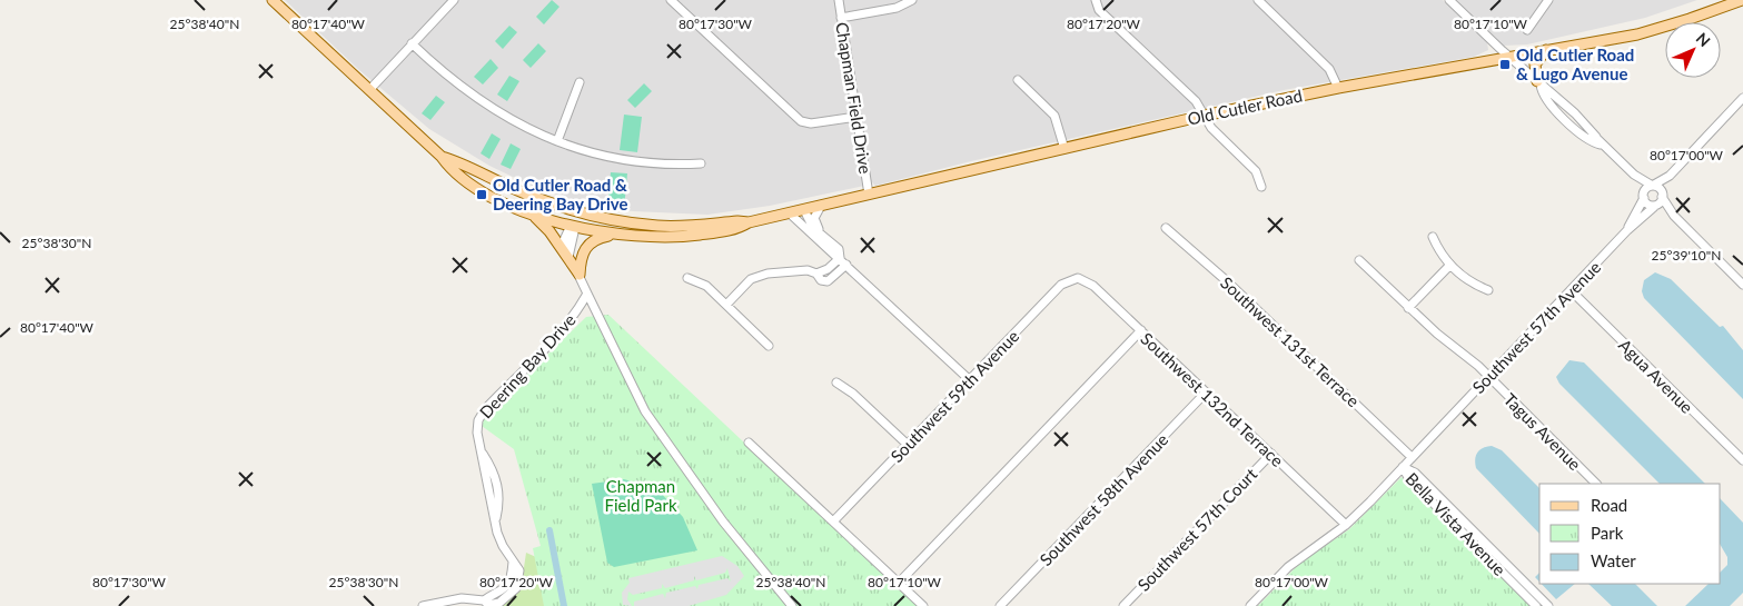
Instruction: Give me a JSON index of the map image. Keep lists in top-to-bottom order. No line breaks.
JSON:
{"streets":{"main road":["Old Cutler Road"],"street":["Chapman Field Drive","Southwest 57th Avenue","Southwest 131st Terrace","Deering Bay Drive","Agua Avenue","Southwest 59th Avenue","Southwest 132nd Terrace","Tagus Avenue","Southwest 58th Avenue","Bella Vista Avenue","Southwest 57th Court"]},"crossings":[["Chapman Field Drive","Old Cutler Road"],["Southwest 57th Avenue","Southwest 131st Terrace"],["Southwest 57th Avenue","Agua Avenue"],["Southwest 57th Avenue","Southwest 132nd Terrace"],["Southwest 57th Avenue","Tagus Avenue"],["Southwest 57th Avenue","Bella Vista Avenue"],["Southwest 59th Avenue","Southwest 132nd Terrace"],["Southwest 132nd Terrace","Southwest 58th Avenue"],["Southwest 132nd Terrace","Southwest 57th Court"]],"parks":["Chapman Field Park"],"places":{"transit":["Old Cutler Road & Lugo Avenue","Old Cutler Road & Deering Bay Drive"]},"legend":["Road","Park","Water"],"north":"top right","coordinates":["25°38'40\"N","80°17'40\"W","80°17'30\"W","80°17'20\"W","80°17'10\"W","80°17'00\"W","25°38'30\"N","25°39'10\"N"]}
